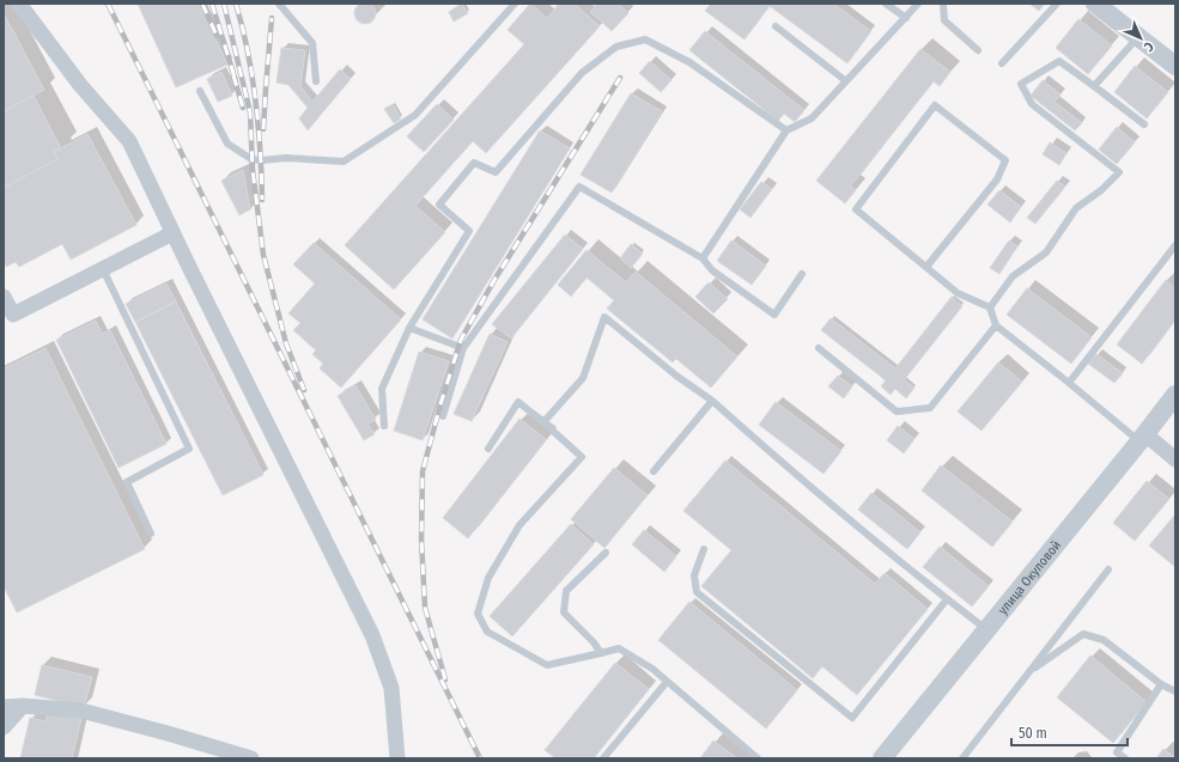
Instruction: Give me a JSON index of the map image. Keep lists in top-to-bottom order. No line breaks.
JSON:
{"streets":{"street":["улица Окуловой"]},"scale_bar":"50 m","north":"bottom right"}
